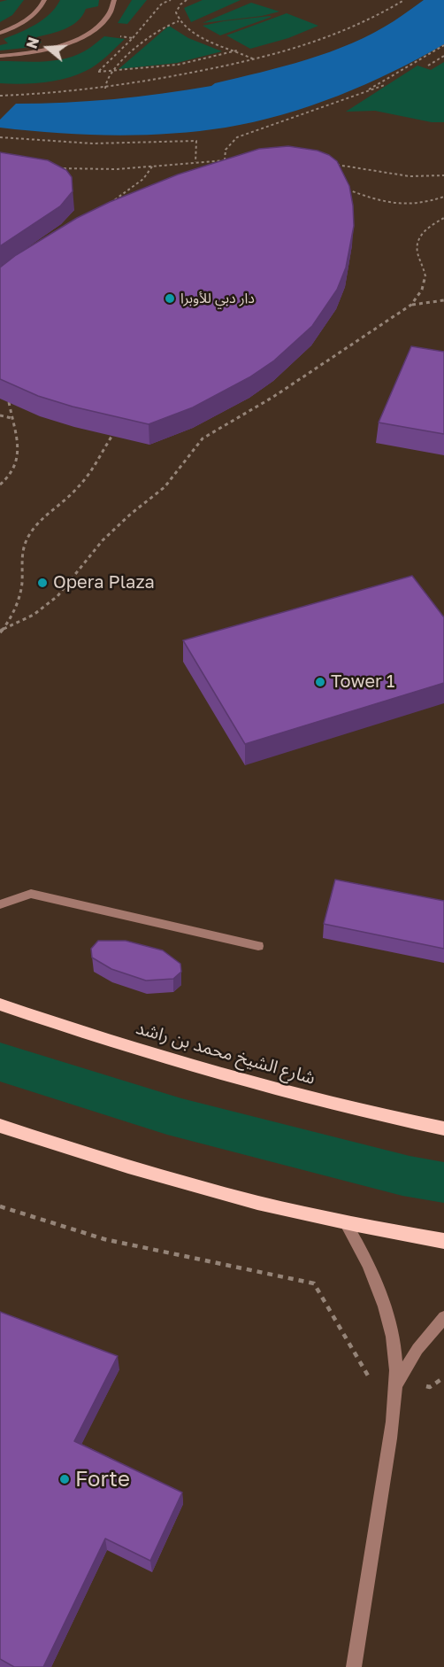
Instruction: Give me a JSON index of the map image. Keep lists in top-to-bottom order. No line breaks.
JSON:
{"streets":{"main road":["شارع الشيخ محمد بن راشد"]},"places":["دار دبي للأوبرا","Opera Plaza","Tower 1","Forte"],"north":"left"}
